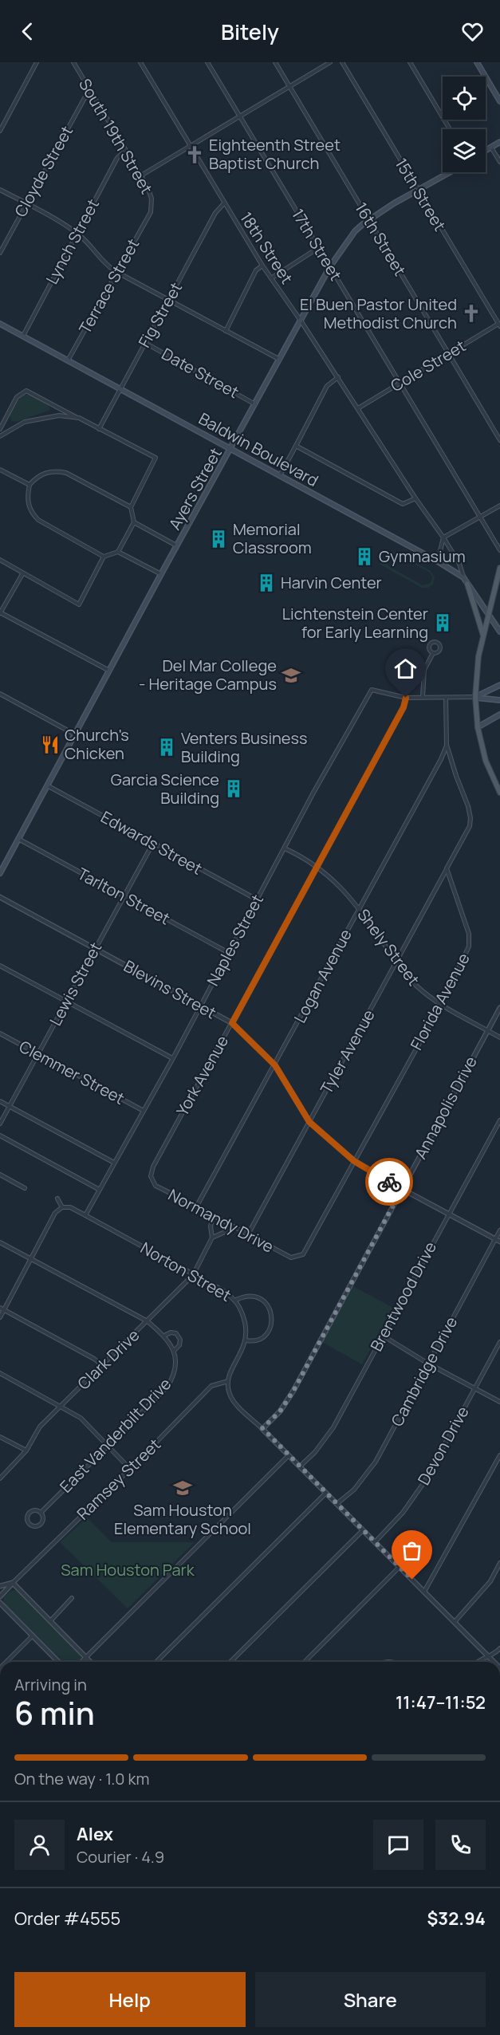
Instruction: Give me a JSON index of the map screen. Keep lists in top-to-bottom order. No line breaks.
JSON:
{"streets":{"main road":["Baldwin Boulevard","Ayers Street"],"street":["South 19th Street","Cloyde Street","15th Street","16th Street","Lynch Street","17th Street","18th Street","Terrace Street","Fig Street","Cole Street","Date Street","Edwards Street","Tarlton Street","Naples Street","Shely Street","Logan Avenue","Lewis Street","Blevins Street","Florida Avenue","Tyler Avenue","Clemmer Street","York Avenue","Annapolis Drive","Normandy Drive","Norton Street","Brentwood Drive","Clark Drive","Cambridge Drive","East Vanderbilt Drive","Devon Drive","Ramsey Street"]},"crossings":[["South 19th Street","Cloyde Street"],["South 19th Street","Lynch Street"],["South 19th Street","Terrace Street"],["15th Street","Cole Street"],["15th Street","Ayers Street"],["16th Street","Cole Street"],["16th Street","Ayers Street"],["Lynch Street","Baldwin Boulevard"],["17th Street","Cole Street"],["17th Street","Ayers Street"],["18th Street","Fig Street"],["18th Street","Cole Street"],["18th Street","Baldwin Boulevard"],["18th Street","Ayers Street"],["Terrace Street","Baldwin Boulevard"],["Fig Street","Date Street"],["Fig Street","Baldwin Boulevard"],["Date Street","Ayers Street"],["Baldwin Boulevard","Ayers Street"],["Ayers Street","Edwards Street"],["Ayers Street","Tarlton Street"],["Edwards Street","Naples Street"],["Edwards Street","Lewis Street"],["Tarlton Street","Naples Street"],["Tarlton Street","Lewis Street"],["Naples Street","Shely Street"],["Naples Street","Blevins Street"],["Naples Street","Clemmer Street"],["Naples Street","York Avenue"],["Naples Street","Norton Street"],["Shely Street","Logan Avenue"],["Shely Street","Florida Avenue"],["Shely Street","Tyler Avenue"],["Shely Street","York Avenue"],["Shely Street","Annapolis Drive"],["Logan Avenue","Blevins Street"],["Logan Avenue","Normandy Drive"],["Lewis Street","Blevins Street"],["Lewis Street","Clemmer Street"],["Blevins Street","Florida Avenue"],["Blevins Street","Tyler Avenue"],["Blevins Street","York Avenue"],["Blevins Street","Annapolis Drive"],["Blevins Street","Brentwood Drive"],["Blevins Street","Cambridge Drive"],["Florida Avenue","Tyler Avenue"],["Florida Avenue","Normandy Drive"],["Tyler Avenue","Normandy Drive"],["York Avenue","Normandy Drive"],["Normandy Drive","Clark Drive"],["Norton Street","Clark Drive"],["Clark Drive","East Vanderbilt Drive"]],"parks":["Sam Houston Park"],"places":{"church":["Eighteenth Street Baptist Church","El Buen Pastor United Methodist Church"],"building":["Memorial Classroom","Gymnasium","Harvin Center","Lichtenstein Center for Early Learning","Venters Business Building","Garcia Science Building"],"school or university":["Del Mar College - Heritage Campus","Sam Houston Elementary School"],"restaurant":["Church's Chicken"]},"page":{"header":"Bitely","heading":["6 min","Arriving in","11:47–11:52"],"panel":["Alex","Courier · 4.9","Order #4555","$32.94"],"bar":"On the way · 1.0 km","buttons":["Help","Share"]}}
